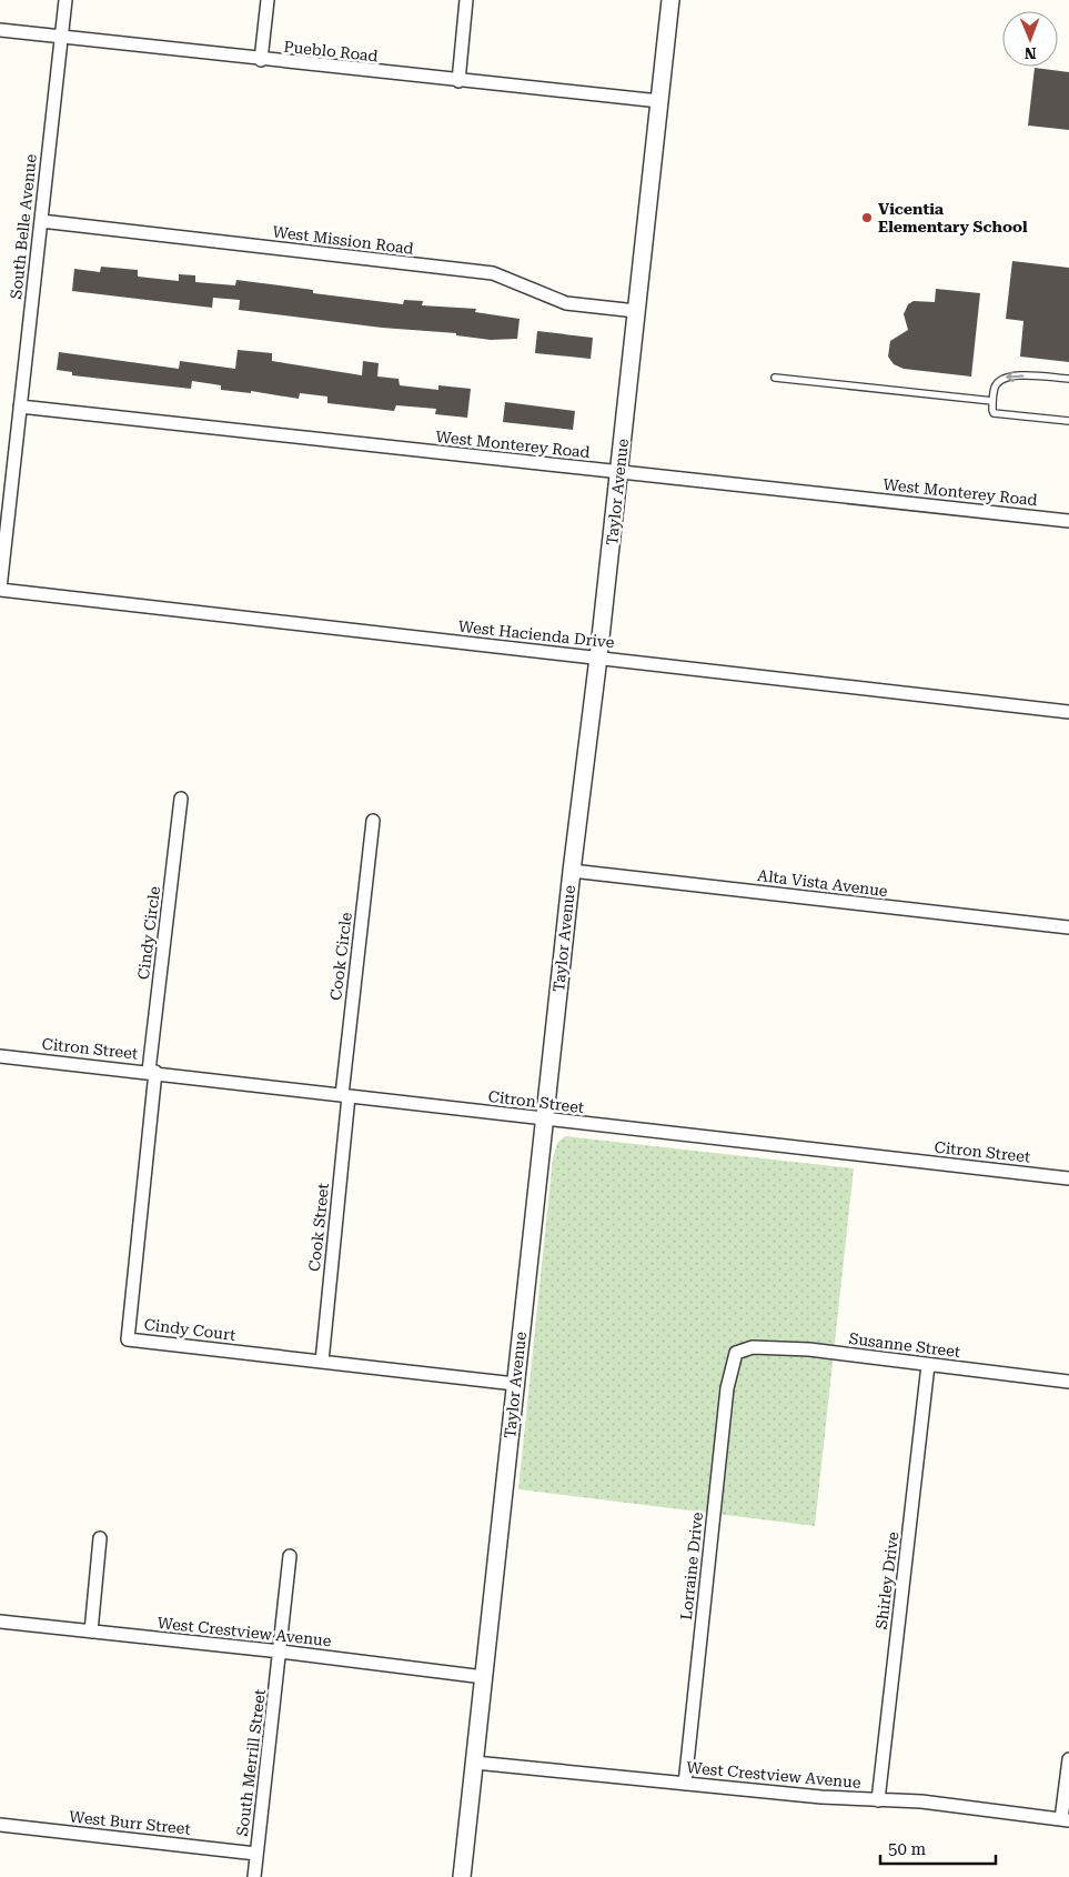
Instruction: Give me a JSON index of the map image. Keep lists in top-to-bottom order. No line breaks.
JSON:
{"streets":{"street":["Pueblo Road","South Belle Avenue","West Mission Road","West Monterey Road","Taylor Avenue","West Hacienda Drive","Alta Vista Avenue","Cindy Circle","Cook Circle","Citron Street","Cook Street","Cindy Court","Susanne Street","Lorraine Drive","Shirley Drive","West Crestview Avenue","South Merrill Street","West Burr Street"]},"crossings":[["Pueblo Road","South Belle Avenue"],["Pueblo Road","Taylor Avenue"],["South Belle Avenue","West Mission Road"],["South Belle Avenue","West Monterey Road"],["South Belle Avenue","West Hacienda Drive"],["West Mission Road","Taylor Avenue"],["West Monterey Road","Taylor Avenue"],["Taylor Avenue","West Hacienda Drive"],["Taylor Avenue","Alta Vista Avenue"],["Taylor Avenue","Citron Street"],["Taylor Avenue","Cindy Court"],["Taylor Avenue","West Crestview Avenue"],["Cindy Circle","Citron Street"],["Cindy Circle","Cindy Court"],["Cook Circle","Citron Street"],["Cook Circle","Cook Street"],["Citron Street","Cook Street"],["Citron Street","Cindy Court"],["Cook Street","Cindy Court"],["Susanne Street","Lorraine Drive"],["Susanne Street","Shirley Drive"],["Lorraine Drive","West Crestview Avenue"],["Shirley Drive","West Crestview Avenue"],["West Crestview Avenue","South Merrill Street"],["South Merrill Street","West Burr Street"]],"places":["Vicentia Elementary School"],"scale_bar":"50 m","north":"bottom"}
